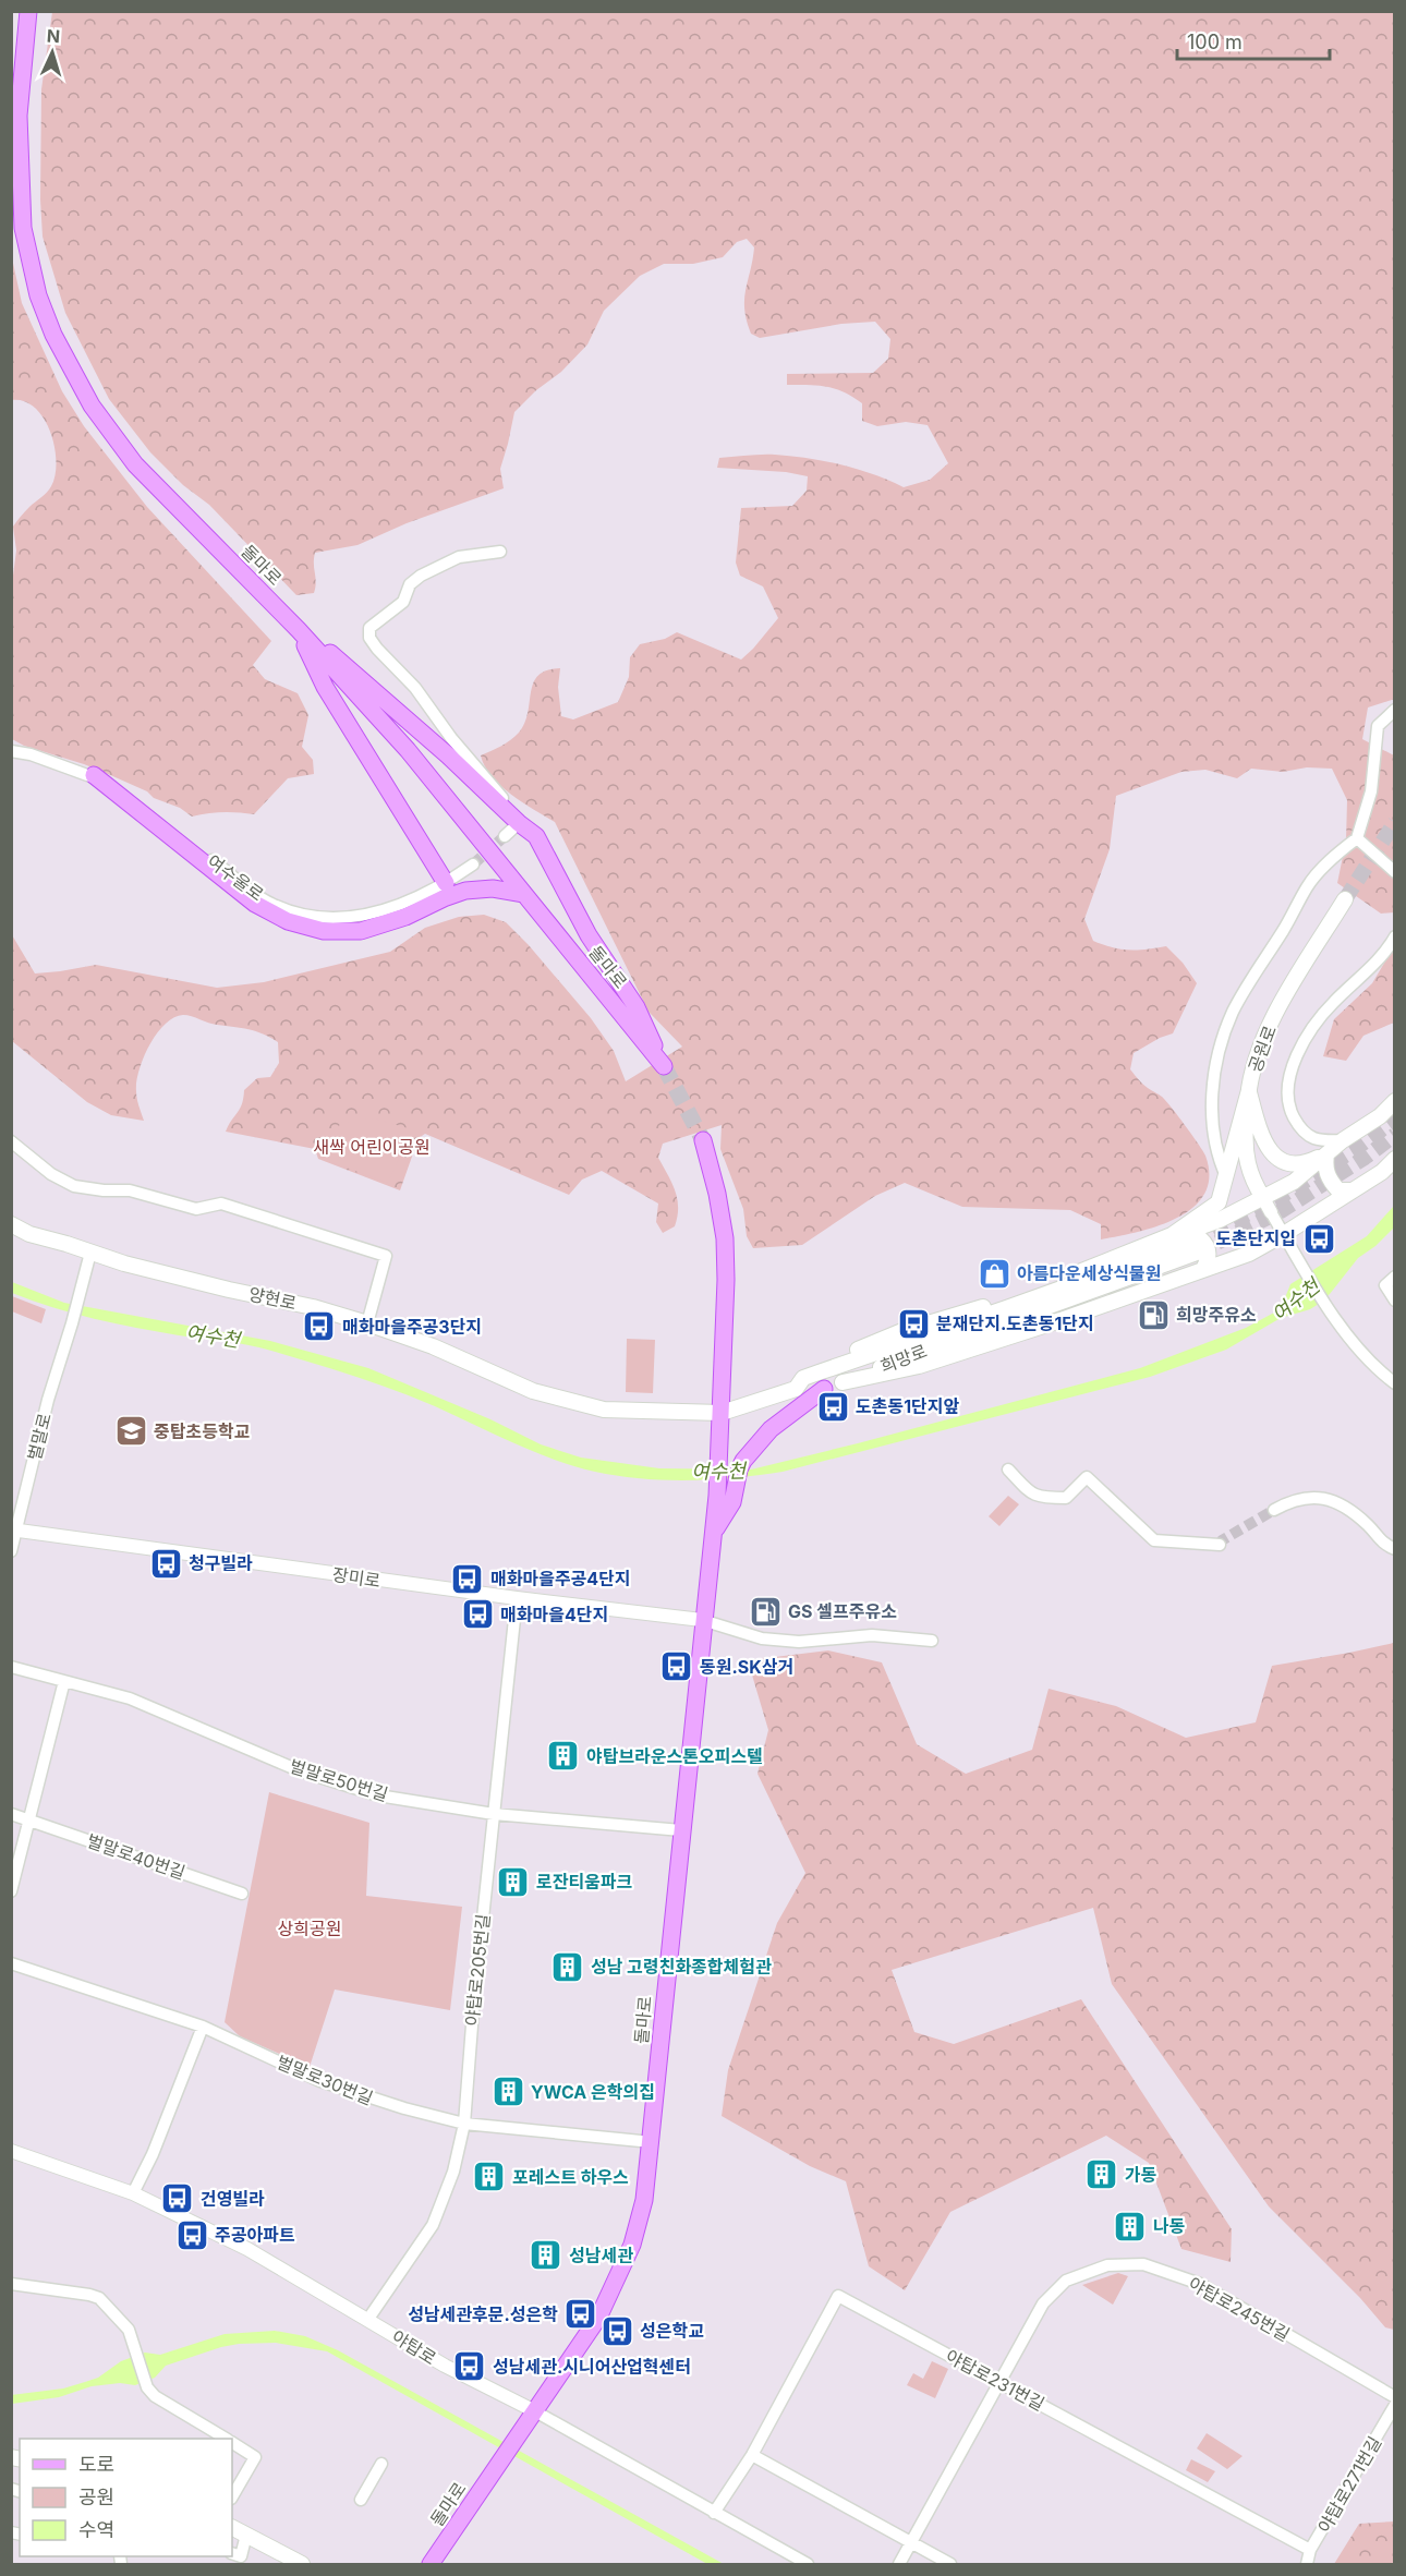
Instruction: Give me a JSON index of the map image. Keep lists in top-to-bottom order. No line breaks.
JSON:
{"streets":{"main road":["돌마로","공원로","양현로","희망로"],"street":["여수울로","벌말로","장미로","벌말로50번길","벌말로40번길","야탑로205번길","벌말로30번길","야탑로245번길","야탑로","야탑로231번길","야탑로271번길"]},"crossings":[["돌마로","양현로"],["돌마로","희망로"],["돌마로","장미로"],["돌마로","벌말로50번길"],["돌마로","벌말로30번길"],["돌마로","야탑로"],["양현로","희망로"],["양현로","벌말로"],["벌말로","장미로"],["장미로","야탑로205번길"],["벌말로50번길","야탑로205번길"],["야탑로205번길","벌말로30번길"],["야탑로205번길","야탑로"],["야탑로245번길","야탑로231번길"],["야탑로","야탑로231번길"],["야탑로231번길","야탑로271번길"]],"water":["여수천"],"parks":["새싹 어린이공원","상희공원"],"places":{"bus stop":["도촌단지입","분재단지.도촌동1단지","매화마을주공3단지","도촌동1단지앞","청구빌라","매화마을주공4단지","매화마을4단지","동원.SK삼거","건영빌라","주공아파트","성남세관후문.성은학","성은학교","성남세관.시니어산업혁센터"],"shop":["아름다운세상식물원"],"fuel station":["희망주유소","GS 셀프주유소"],"school or university":["중탑초등학교"],"building":["야탑브라운스톤오피스텔","로잔티움파크","성남 고령친화종합체험관","YWCA 은학의집","가동","포레스트 하우스","나동","성남세관"]},"legend":["도로","공원","수역"],"scale_bar":"100 m","north":"top"}
